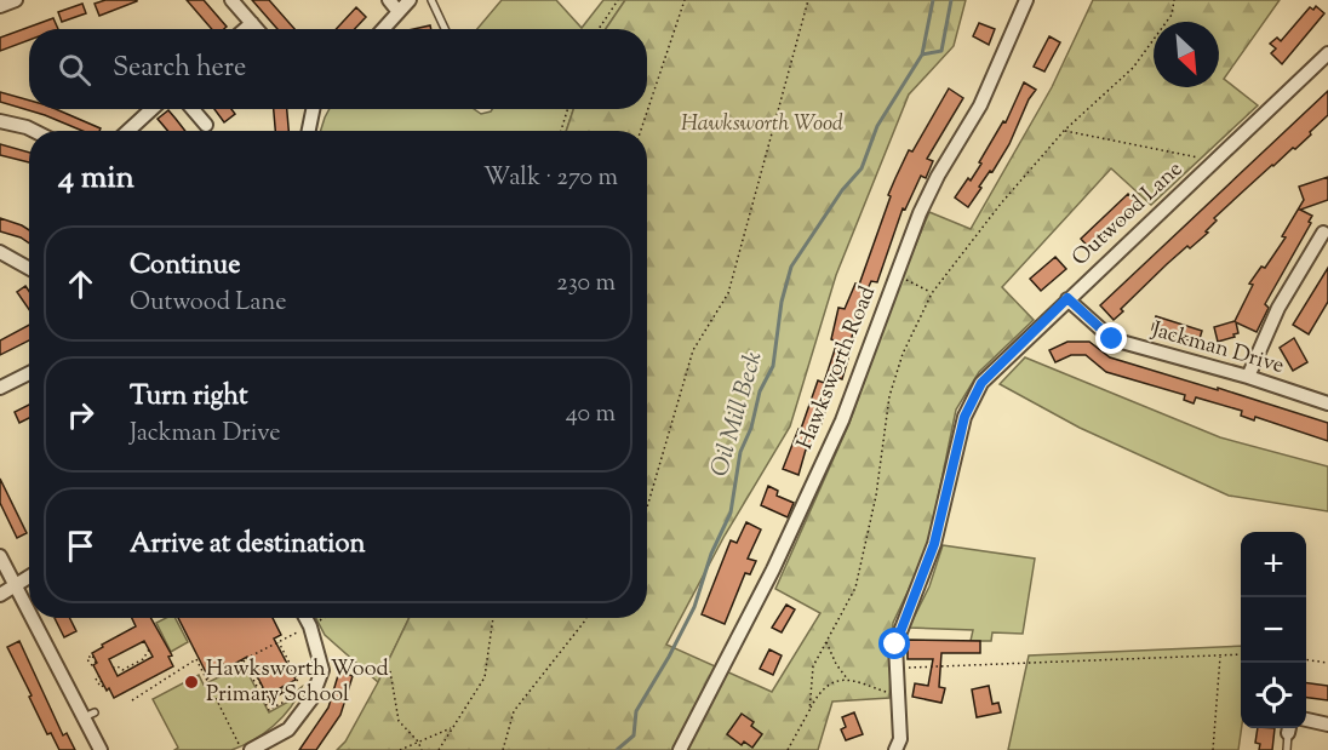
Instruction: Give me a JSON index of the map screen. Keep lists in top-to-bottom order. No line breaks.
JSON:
{"streets":{"street":["Outwood Lane","Jackman Drive","Hawksworth Road"]},"crossings":[["Outwood Lane","Jackman Drive"]],"water":["Oil Mill Beck"],"parks":["Hawksworth Wood"],"places":["Hawksworth Wood Primary School"],"north":"bottom right","page":{"search":"Search here","heading":["4 min","Walk · 270 m"],"list":[["Continue","Outwood Lane","230 m"],["Turn right","Jackman Drive","40 m"],"Arrive at destination"],"map_buttons":["+","−"]}}
